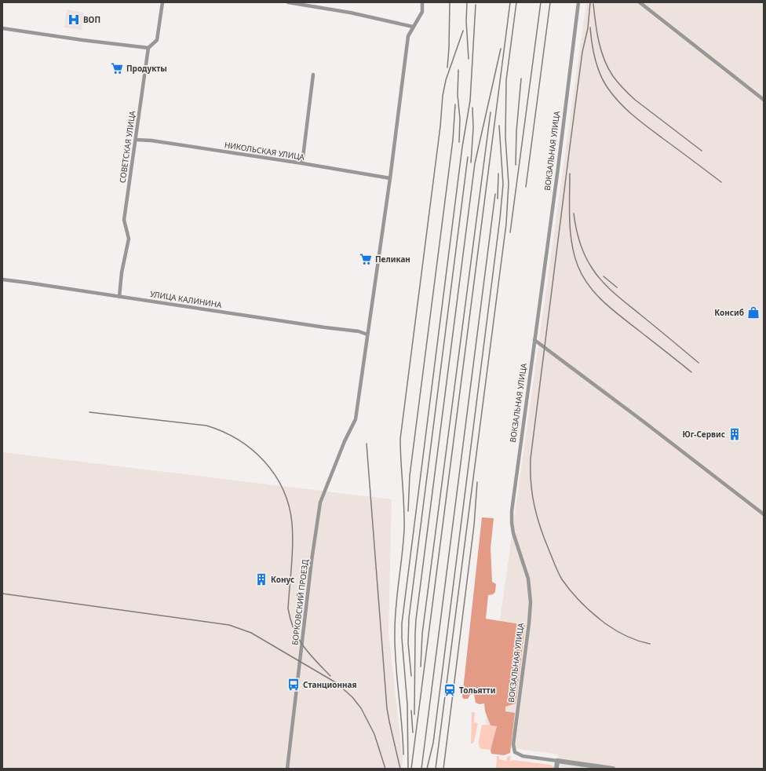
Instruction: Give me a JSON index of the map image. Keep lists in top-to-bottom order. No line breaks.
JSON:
{"streets":{"street":["СОВЕТСКАЯ УЛИЦА","НИКОЛЬСКАЯ УЛИЦА","ВОКЗАЛЬНАЯ УЛИЦА","УЛИЦА КАЛИНИНА","БОРКОВСКИЙ ПРОЕЗД"]},"crossings":[["СОВЕТСКАЯ УЛИЦА","НИКОЛЬСКАЯ УЛИЦА"],["СОВЕТСКАЯ УЛИЦА","УЛИЦА КАЛИНИНА"],["УЛИЦА КАЛИНИНА","БОРКОВСКИЙ ПРОЕЗД"]],"places":{"hospital":["ВОП"],"supermarket":["Продукты","Пеликан"],"shop":["Консиб"],"building":["Юг-Сервис","Конус"],"bus stop":["Станционная"],"station":["Тольятти"]}}
